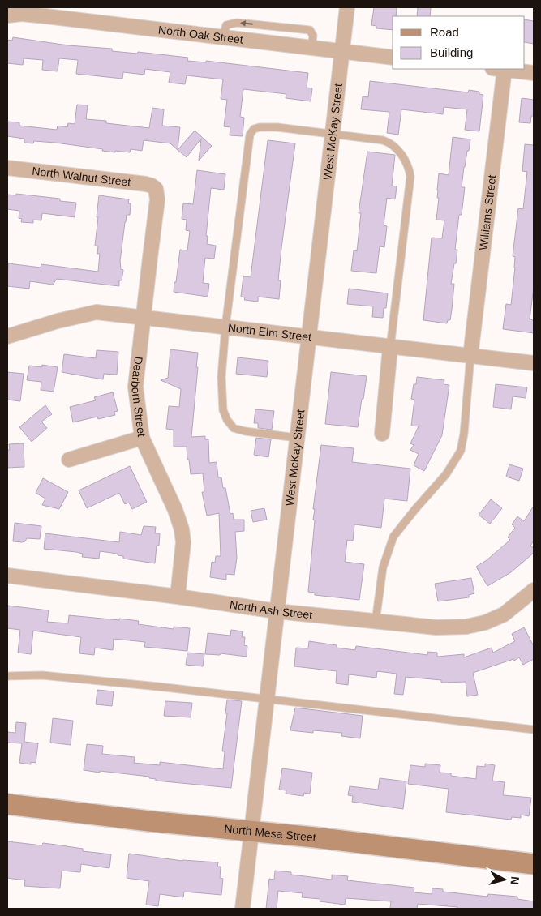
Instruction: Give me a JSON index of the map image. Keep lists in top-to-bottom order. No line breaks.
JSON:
{"streets":{"street":["North Oak Street","West McKay Street","North Walnut Street","Williams Street","North Elm Street","Dearborn Street","North Ash Street","North Mesa Street"]},"crossings":[["North Oak Street","West McKay Street"],["West McKay Street","North Elm Street"],["West McKay Street","North Ash Street"],["West McKay Street","North Mesa Street"],["North Walnut Street","Dearborn Street"],["Williams Street","North Elm Street"],["North Elm Street","Dearborn Street"],["Dearborn Street","North Ash Street"]],"legend":["Road","Building"],"north":"right"}
